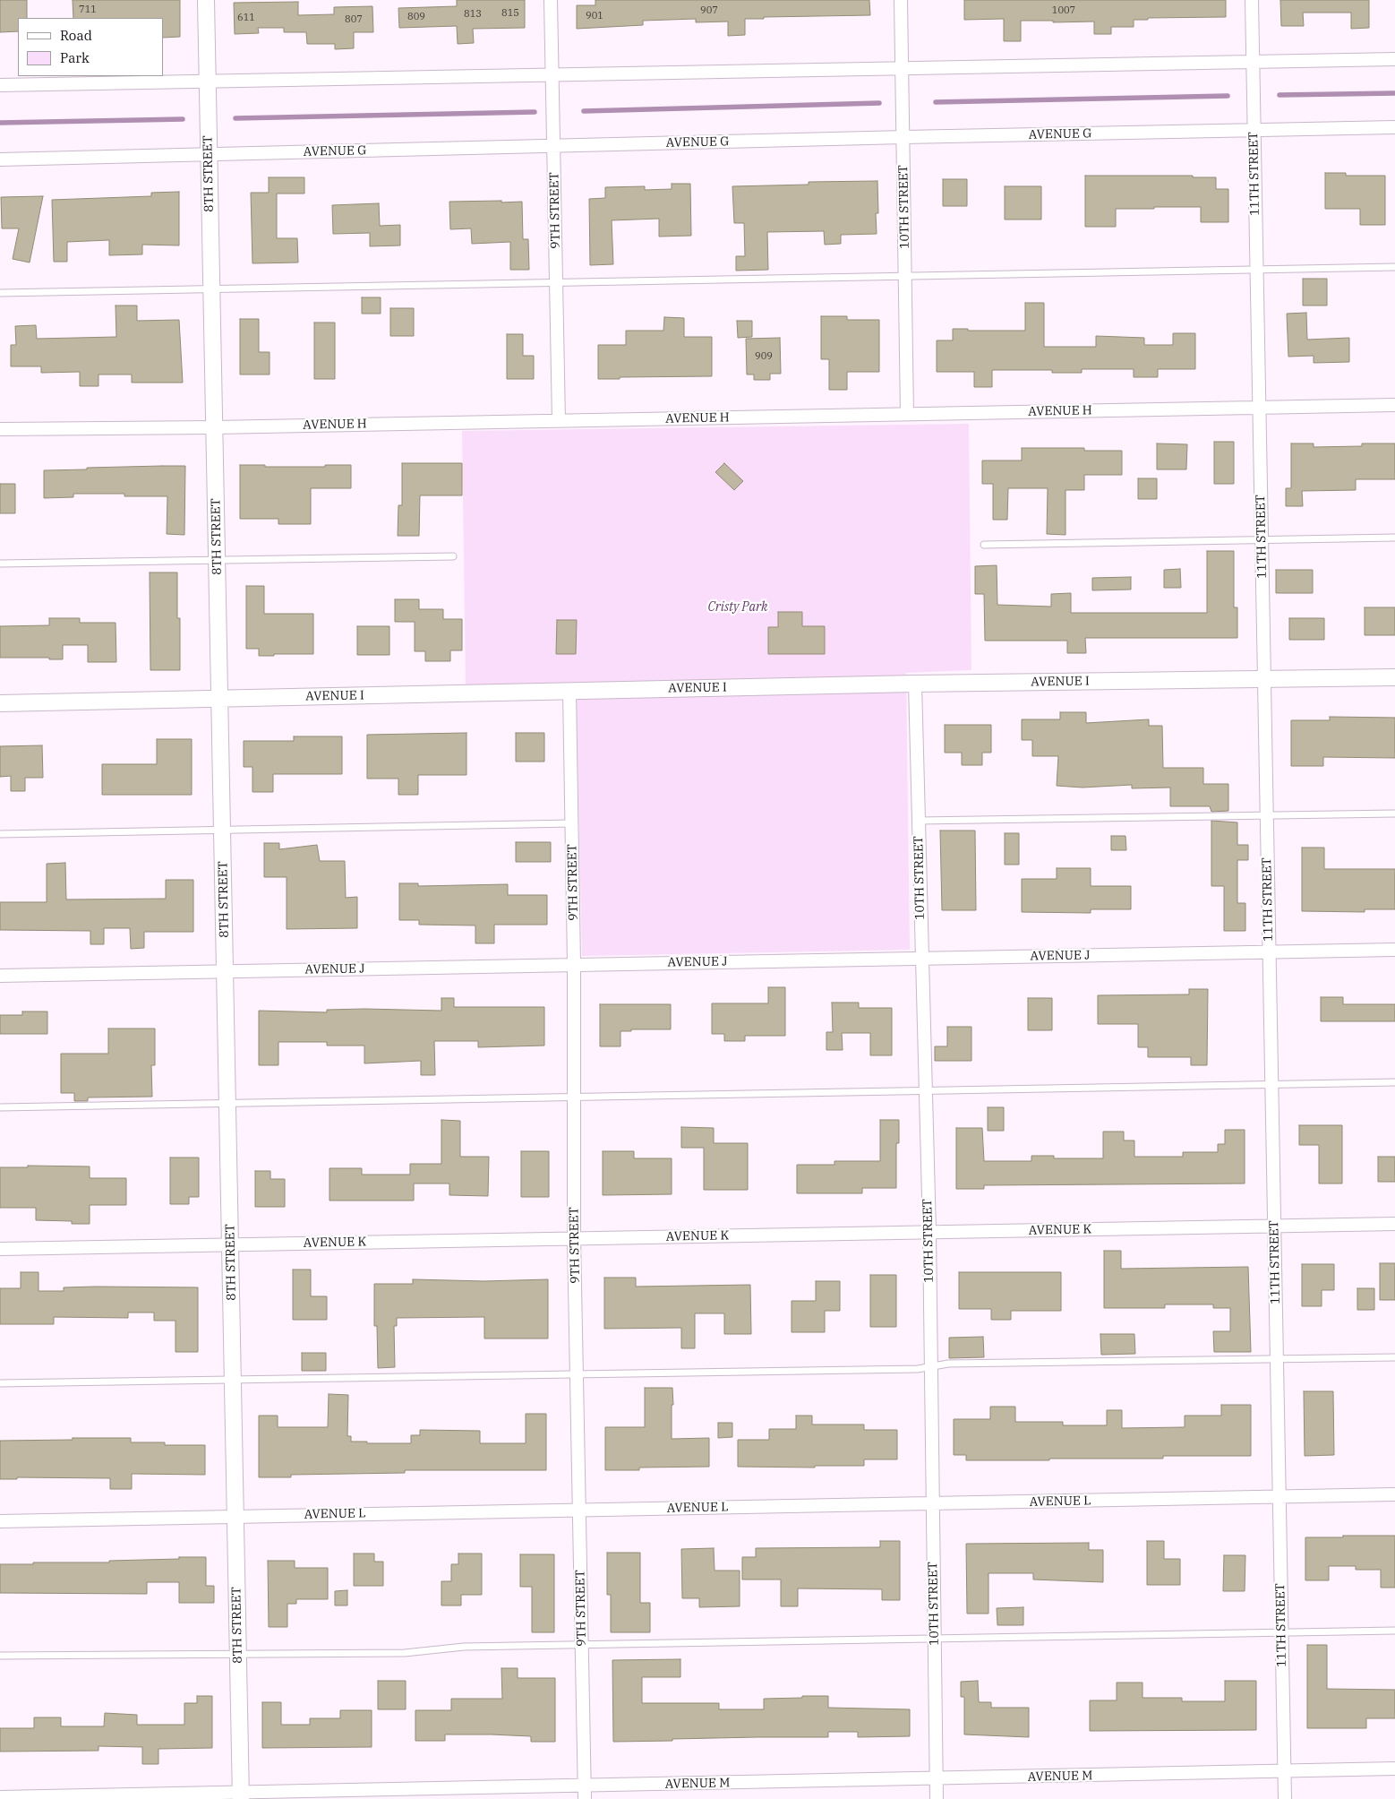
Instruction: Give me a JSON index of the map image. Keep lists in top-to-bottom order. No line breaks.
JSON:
{"streets":{"street":["AVENUE G","8TH STREET","11TH STREET","10TH STREET","9TH STREET","AVENUE H","AVENUE I","AVENUE J","AVENUE K","AVENUE L","AVENUE M"]},"crossings":[["AVENUE G","8TH STREET"],["AVENUE G","11TH STREET"],["AVENUE G","10TH STREET"],["AVENUE G","9TH STREET"],["8TH STREET","AVENUE H"],["8TH STREET","AVENUE I"],["8TH STREET","AVENUE J"],["8TH STREET","AVENUE K"],["8TH STREET","AVENUE L"],["8TH STREET","AVENUE M"],["11TH STREET","AVENUE H"],["11TH STREET","AVENUE I"],["11TH STREET","AVENUE J"],["11TH STREET","AVENUE K"],["11TH STREET","AVENUE L"],["11TH STREET","AVENUE M"],["10TH STREET","AVENUE H"],["10TH STREET","AVENUE I"],["10TH STREET","AVENUE J"],["10TH STREET","AVENUE K"],["10TH STREET","AVENUE L"],["10TH STREET","AVENUE M"],["9TH STREET","AVENUE H"],["9TH STREET","AVENUE I"],["9TH STREET","AVENUE J"],["9TH STREET","AVENUE K"],["9TH STREET","AVENUE L"],["9TH STREET","AVENUE M"]],"parks":["Cristy Park"],"house_numbers":["711","907","1007","815","813","901","809","611","807","909"],"legend":["Road","Park"]}
